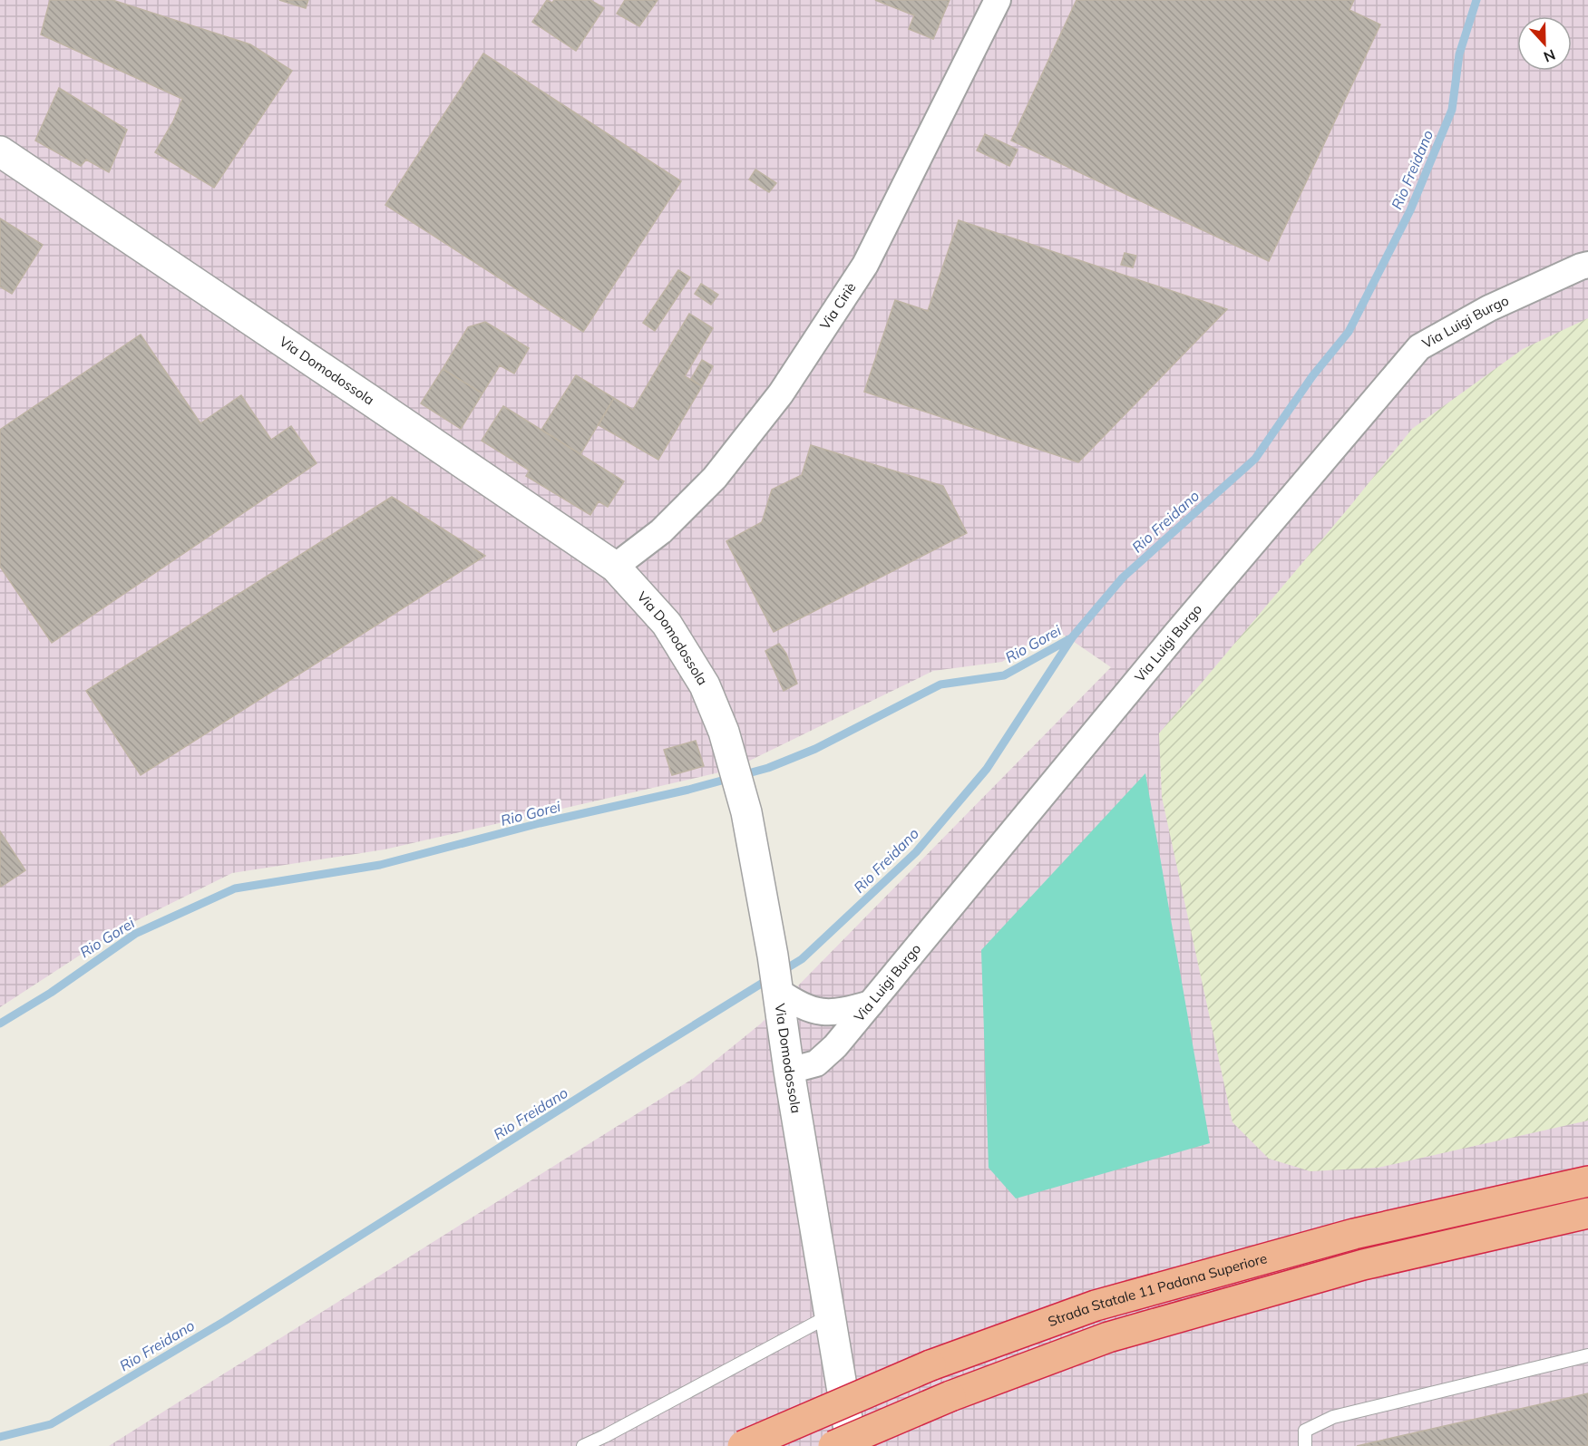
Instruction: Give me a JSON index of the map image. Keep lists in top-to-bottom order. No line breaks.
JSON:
{"streets":{"highway":["Strada Statale 11 Padana Superiore"],"street":["Via Ciriè","Via Luigi Burgo","Via Domodossola"]},"crossings":[["Via Ciriè","Via Domodossola"],["Via Luigi Burgo","Via Domodossola"]],"water":["Rio Freidano","Rio Gorei"],"north":"bottom"}
